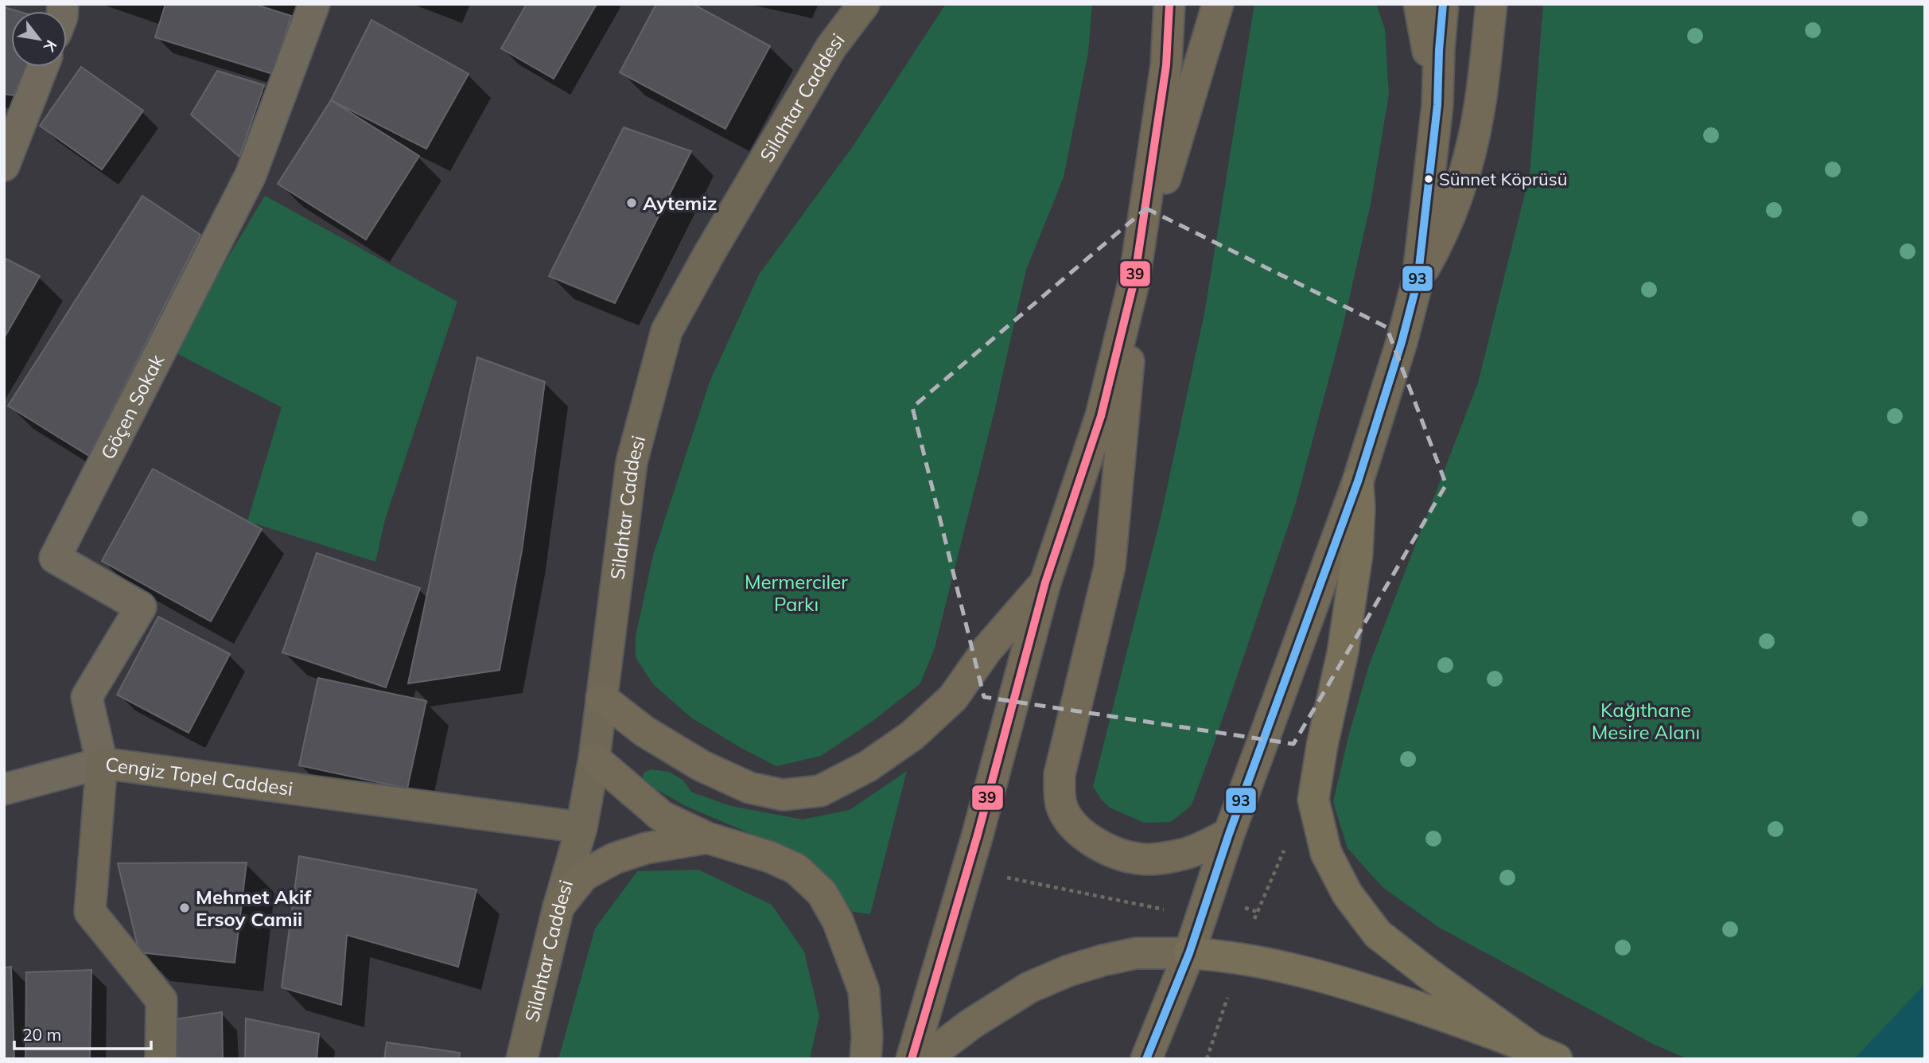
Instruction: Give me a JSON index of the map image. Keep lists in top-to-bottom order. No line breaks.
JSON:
{"streets":{"main road":["Silahtar Caddesi","Cengiz Topel Caddesi"],"street":["Göçen Sokak"]},"crossings":[["Silahtar Caddesi","Cengiz Topel Caddesi"],["Göçen Sokak","Cengiz Topel Caddesi"]],"parks":["Mermerciler Parkı","Kağıthane Mesire Alanı"],"places":["Sünnet Köprüsü","Aytemiz","Mehmet Akif Ersoy Camii"],"lines":["transit line 39","transit line 93"],"scale_bar":"20 m","north":"bottom right"}
